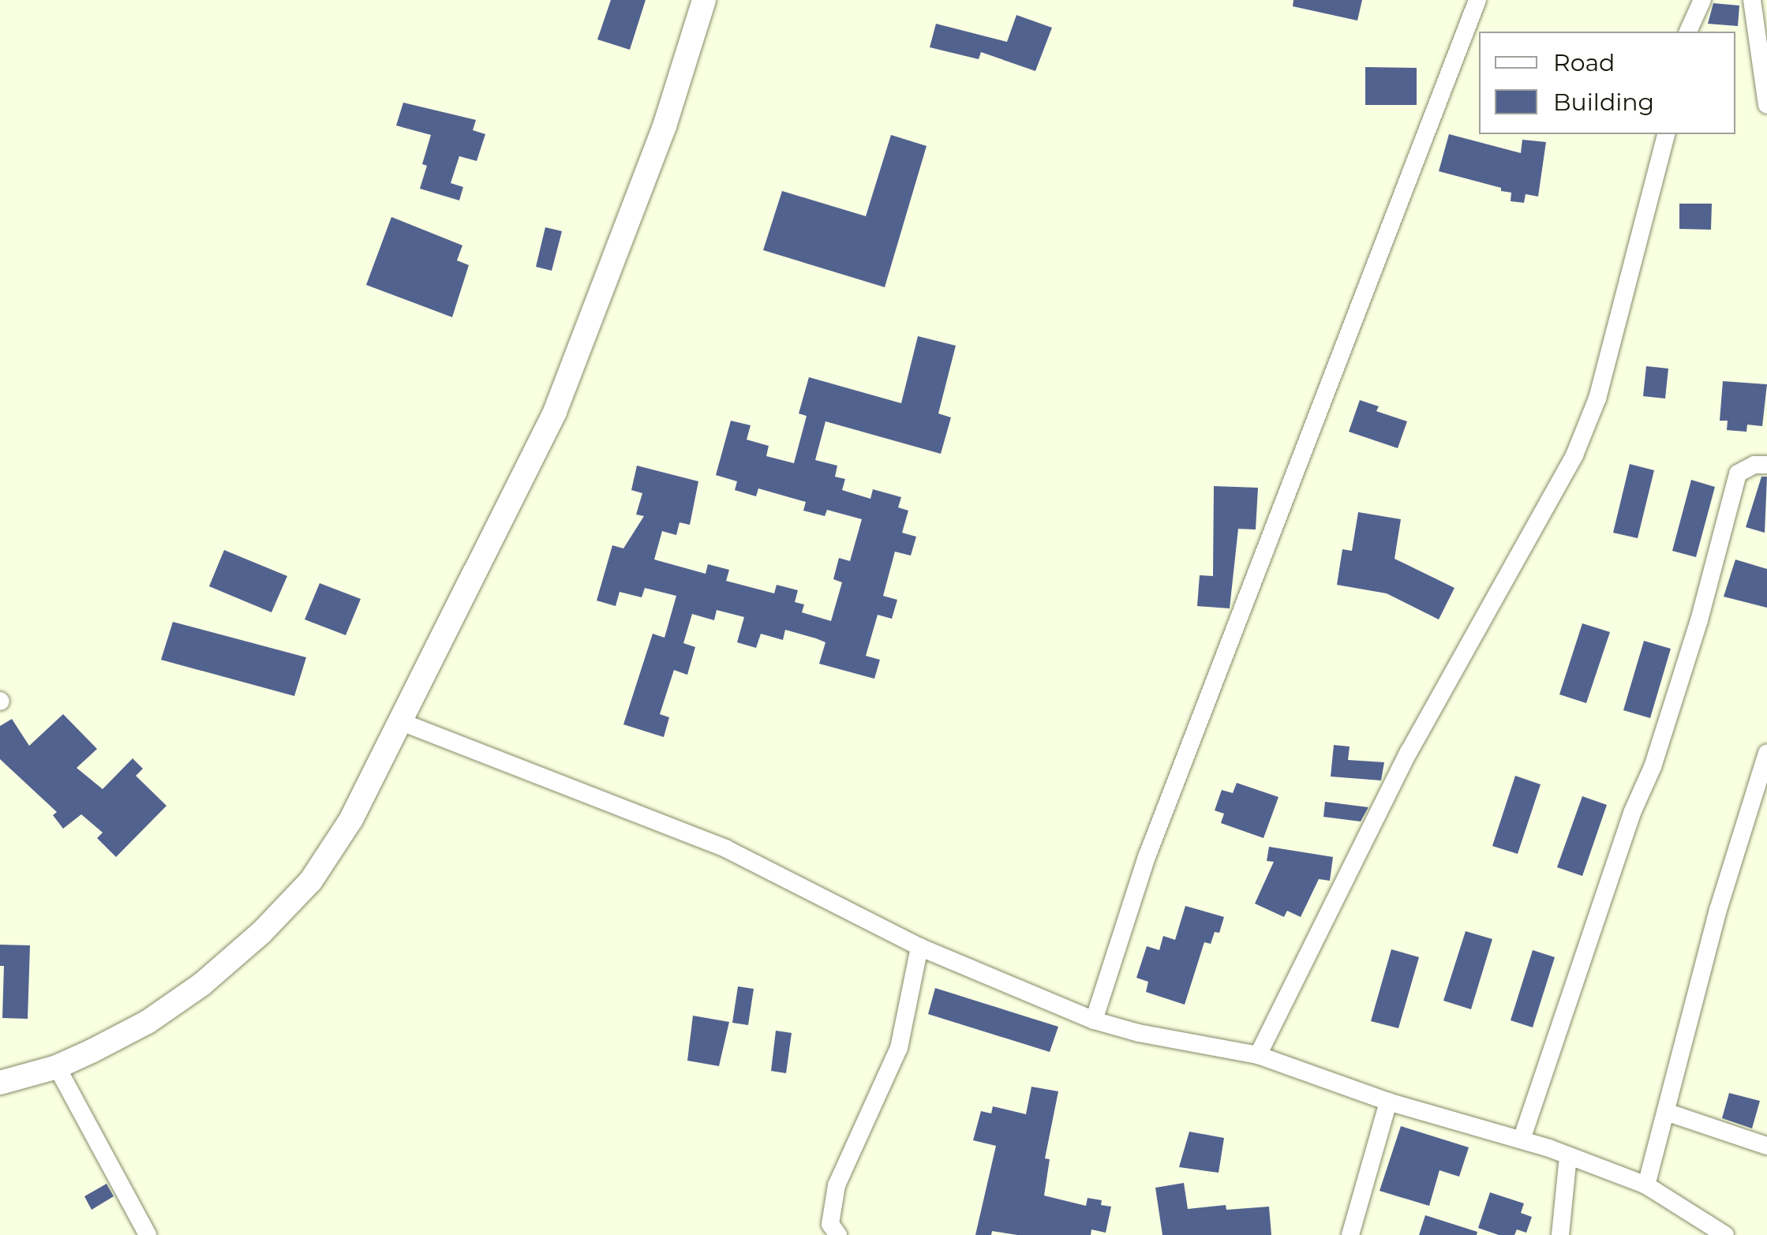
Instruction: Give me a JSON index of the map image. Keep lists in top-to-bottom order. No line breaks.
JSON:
{"legend":["Road","Building"]}
